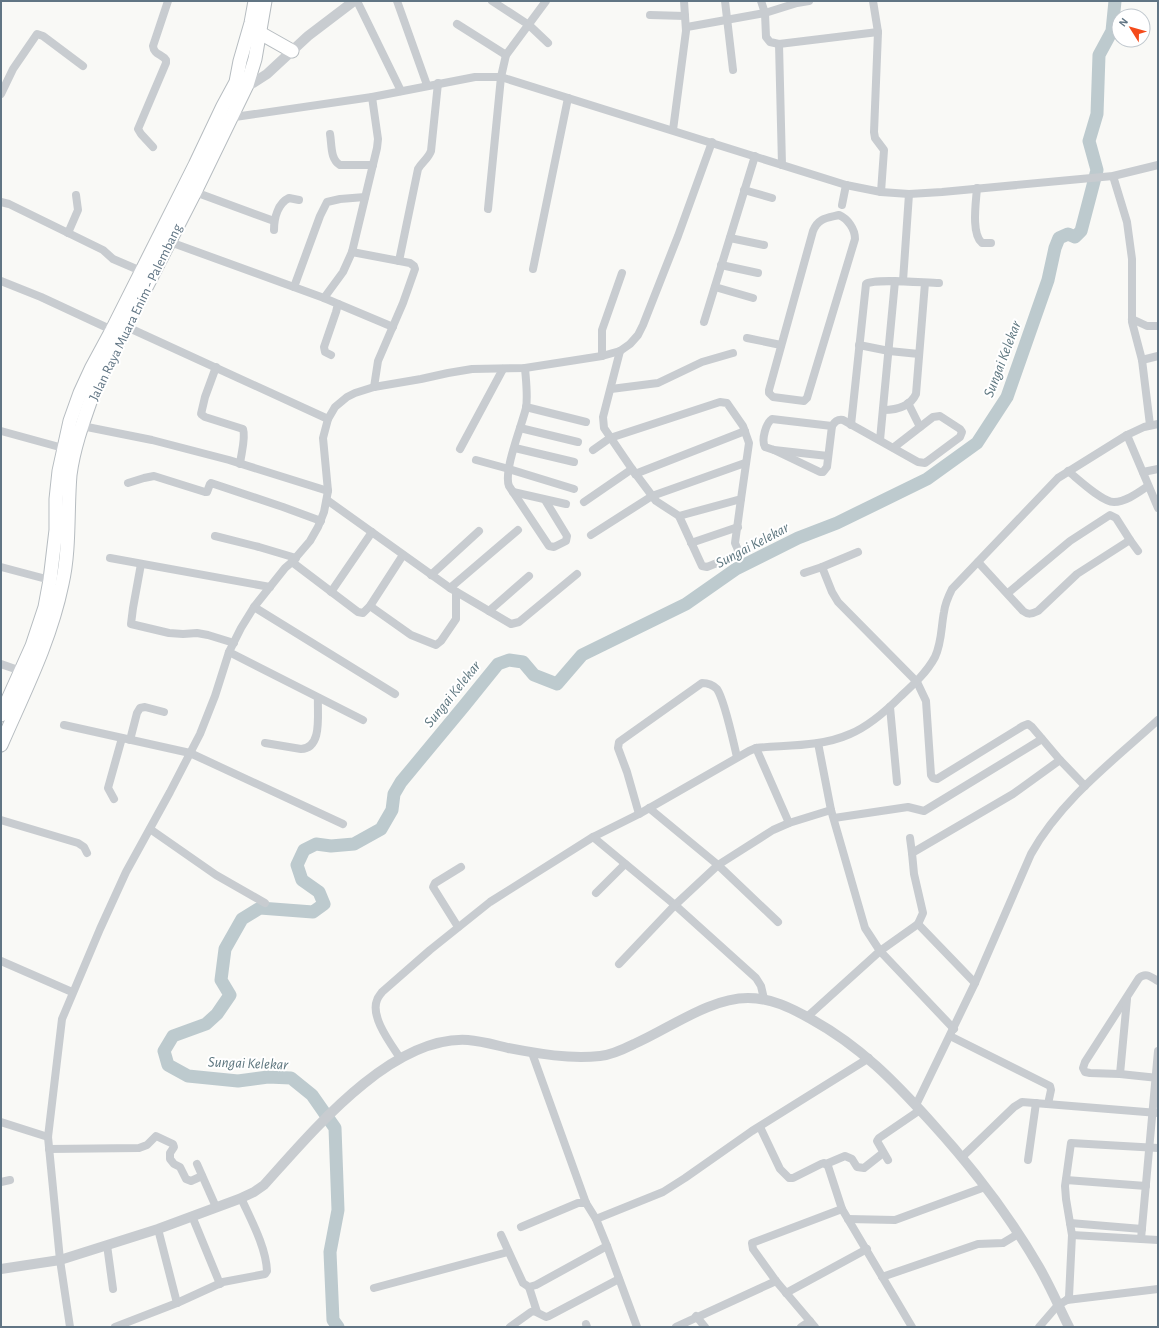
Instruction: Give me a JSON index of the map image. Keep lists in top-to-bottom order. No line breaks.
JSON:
{"streets":{"main road":["Jalan Raya Muara Enim - Palembang"]},"water":["Sungai Kelekar"],"north":"top left"}
